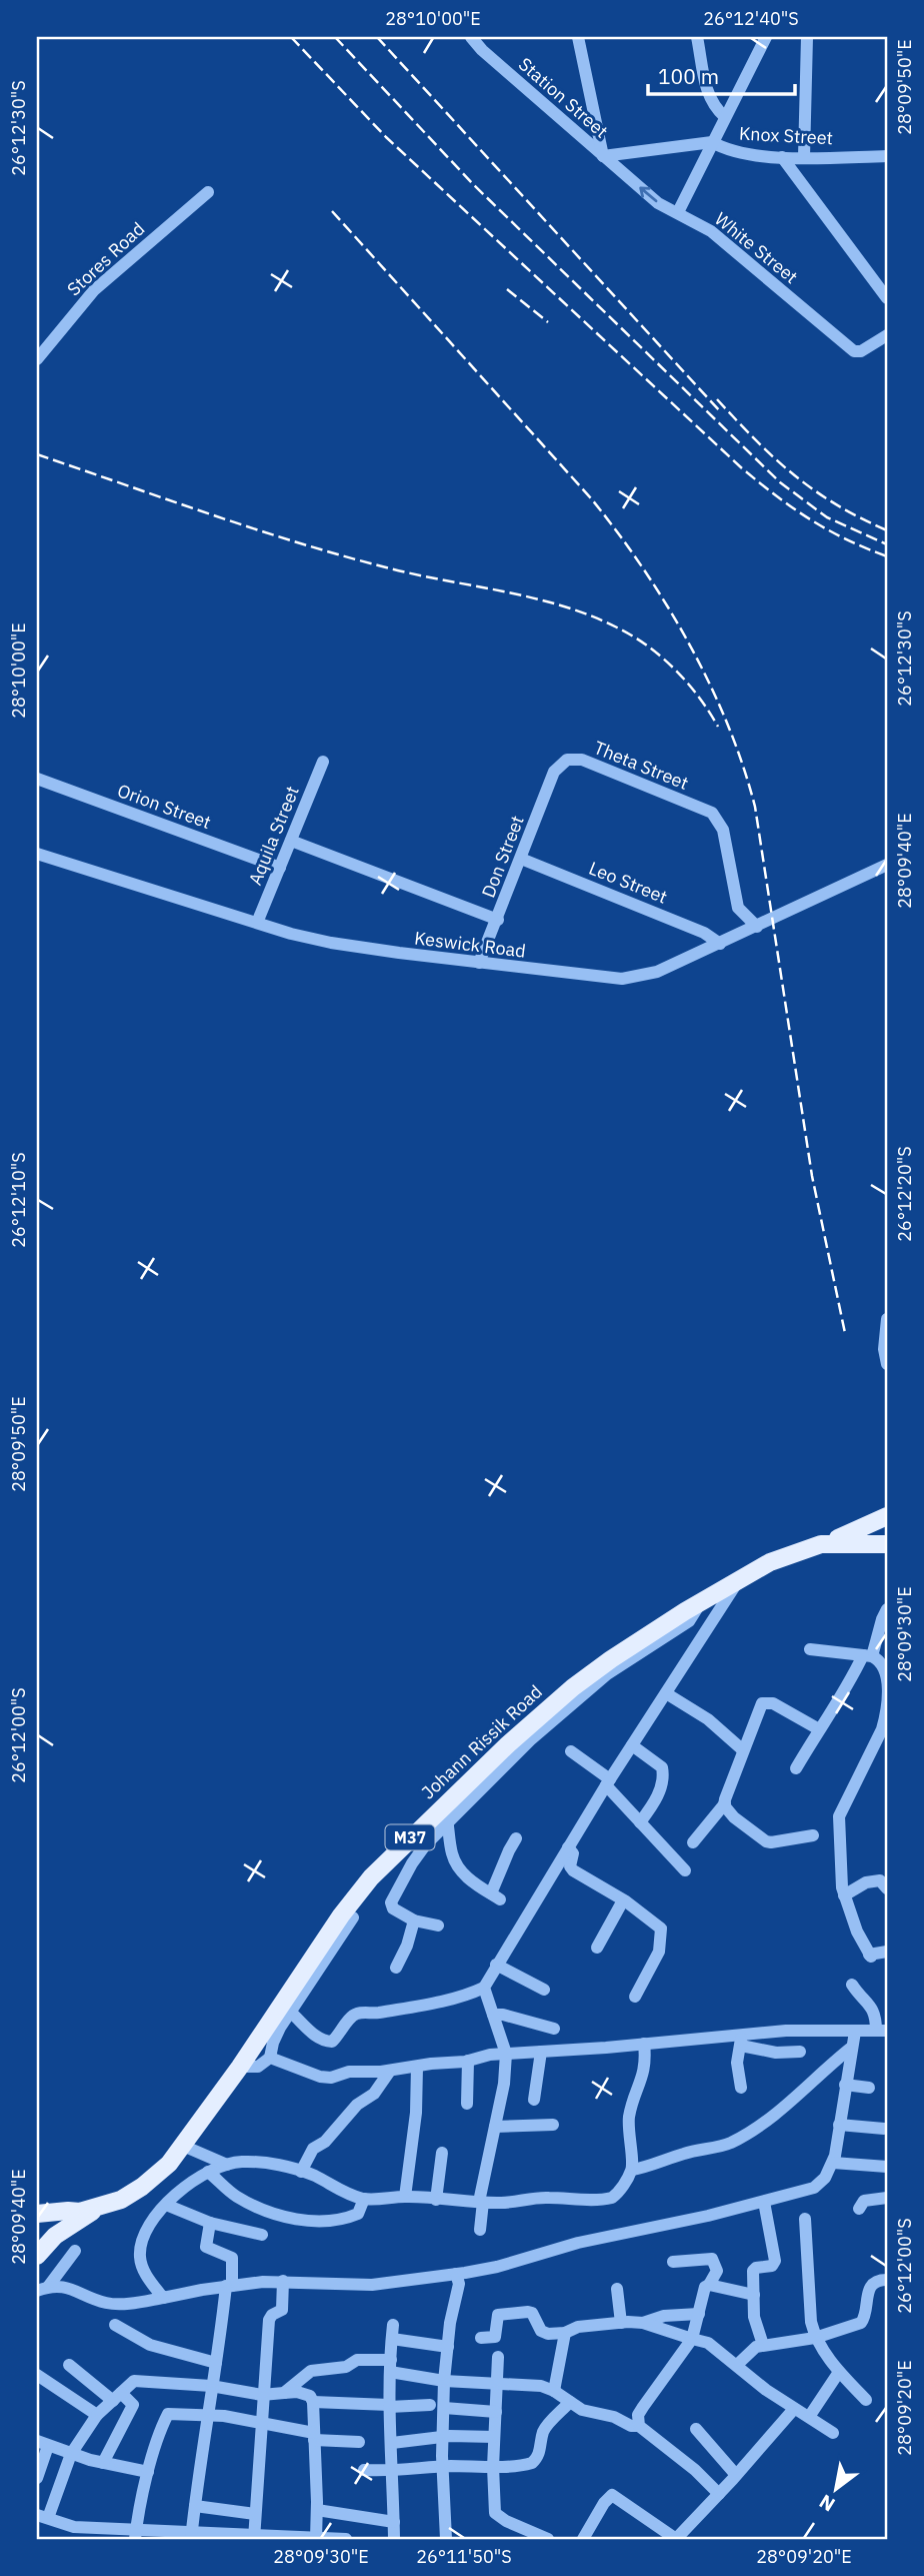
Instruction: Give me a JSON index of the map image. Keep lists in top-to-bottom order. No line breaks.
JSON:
{"streets":{"main road":["Johann Rissik Road","M37"],"street":["Station Street","Knox Street","White Street","Stores Road","Theta Street","Orion Street","Aquila Street","Don Street","Leo Street","Keswick Road"]},"crossings":[["Station Street","Knox Street"],["Station Street","White Street"],["Knox Street","White Street"],["Theta Street","Don Street"],["Theta Street","Keswick Road"],["Orion Street","Aquila Street"],["Aquila Street","Keswick Road"],["Don Street","Leo Street"],["Don Street","Keswick Road"],["Leo Street","Keswick Road"]],"scale_bar":"100 m","north":"bottom left","coordinates":["28°10'00\"E","26°12'40\"S","28°09'50\"E","26°12'30\"S","28°09'40\"E","26°12'20\"S","26°12'10\"S","28°09'30\"E","26°12'00\"S","28°09'20\"E","26°11'50\"S"]}
